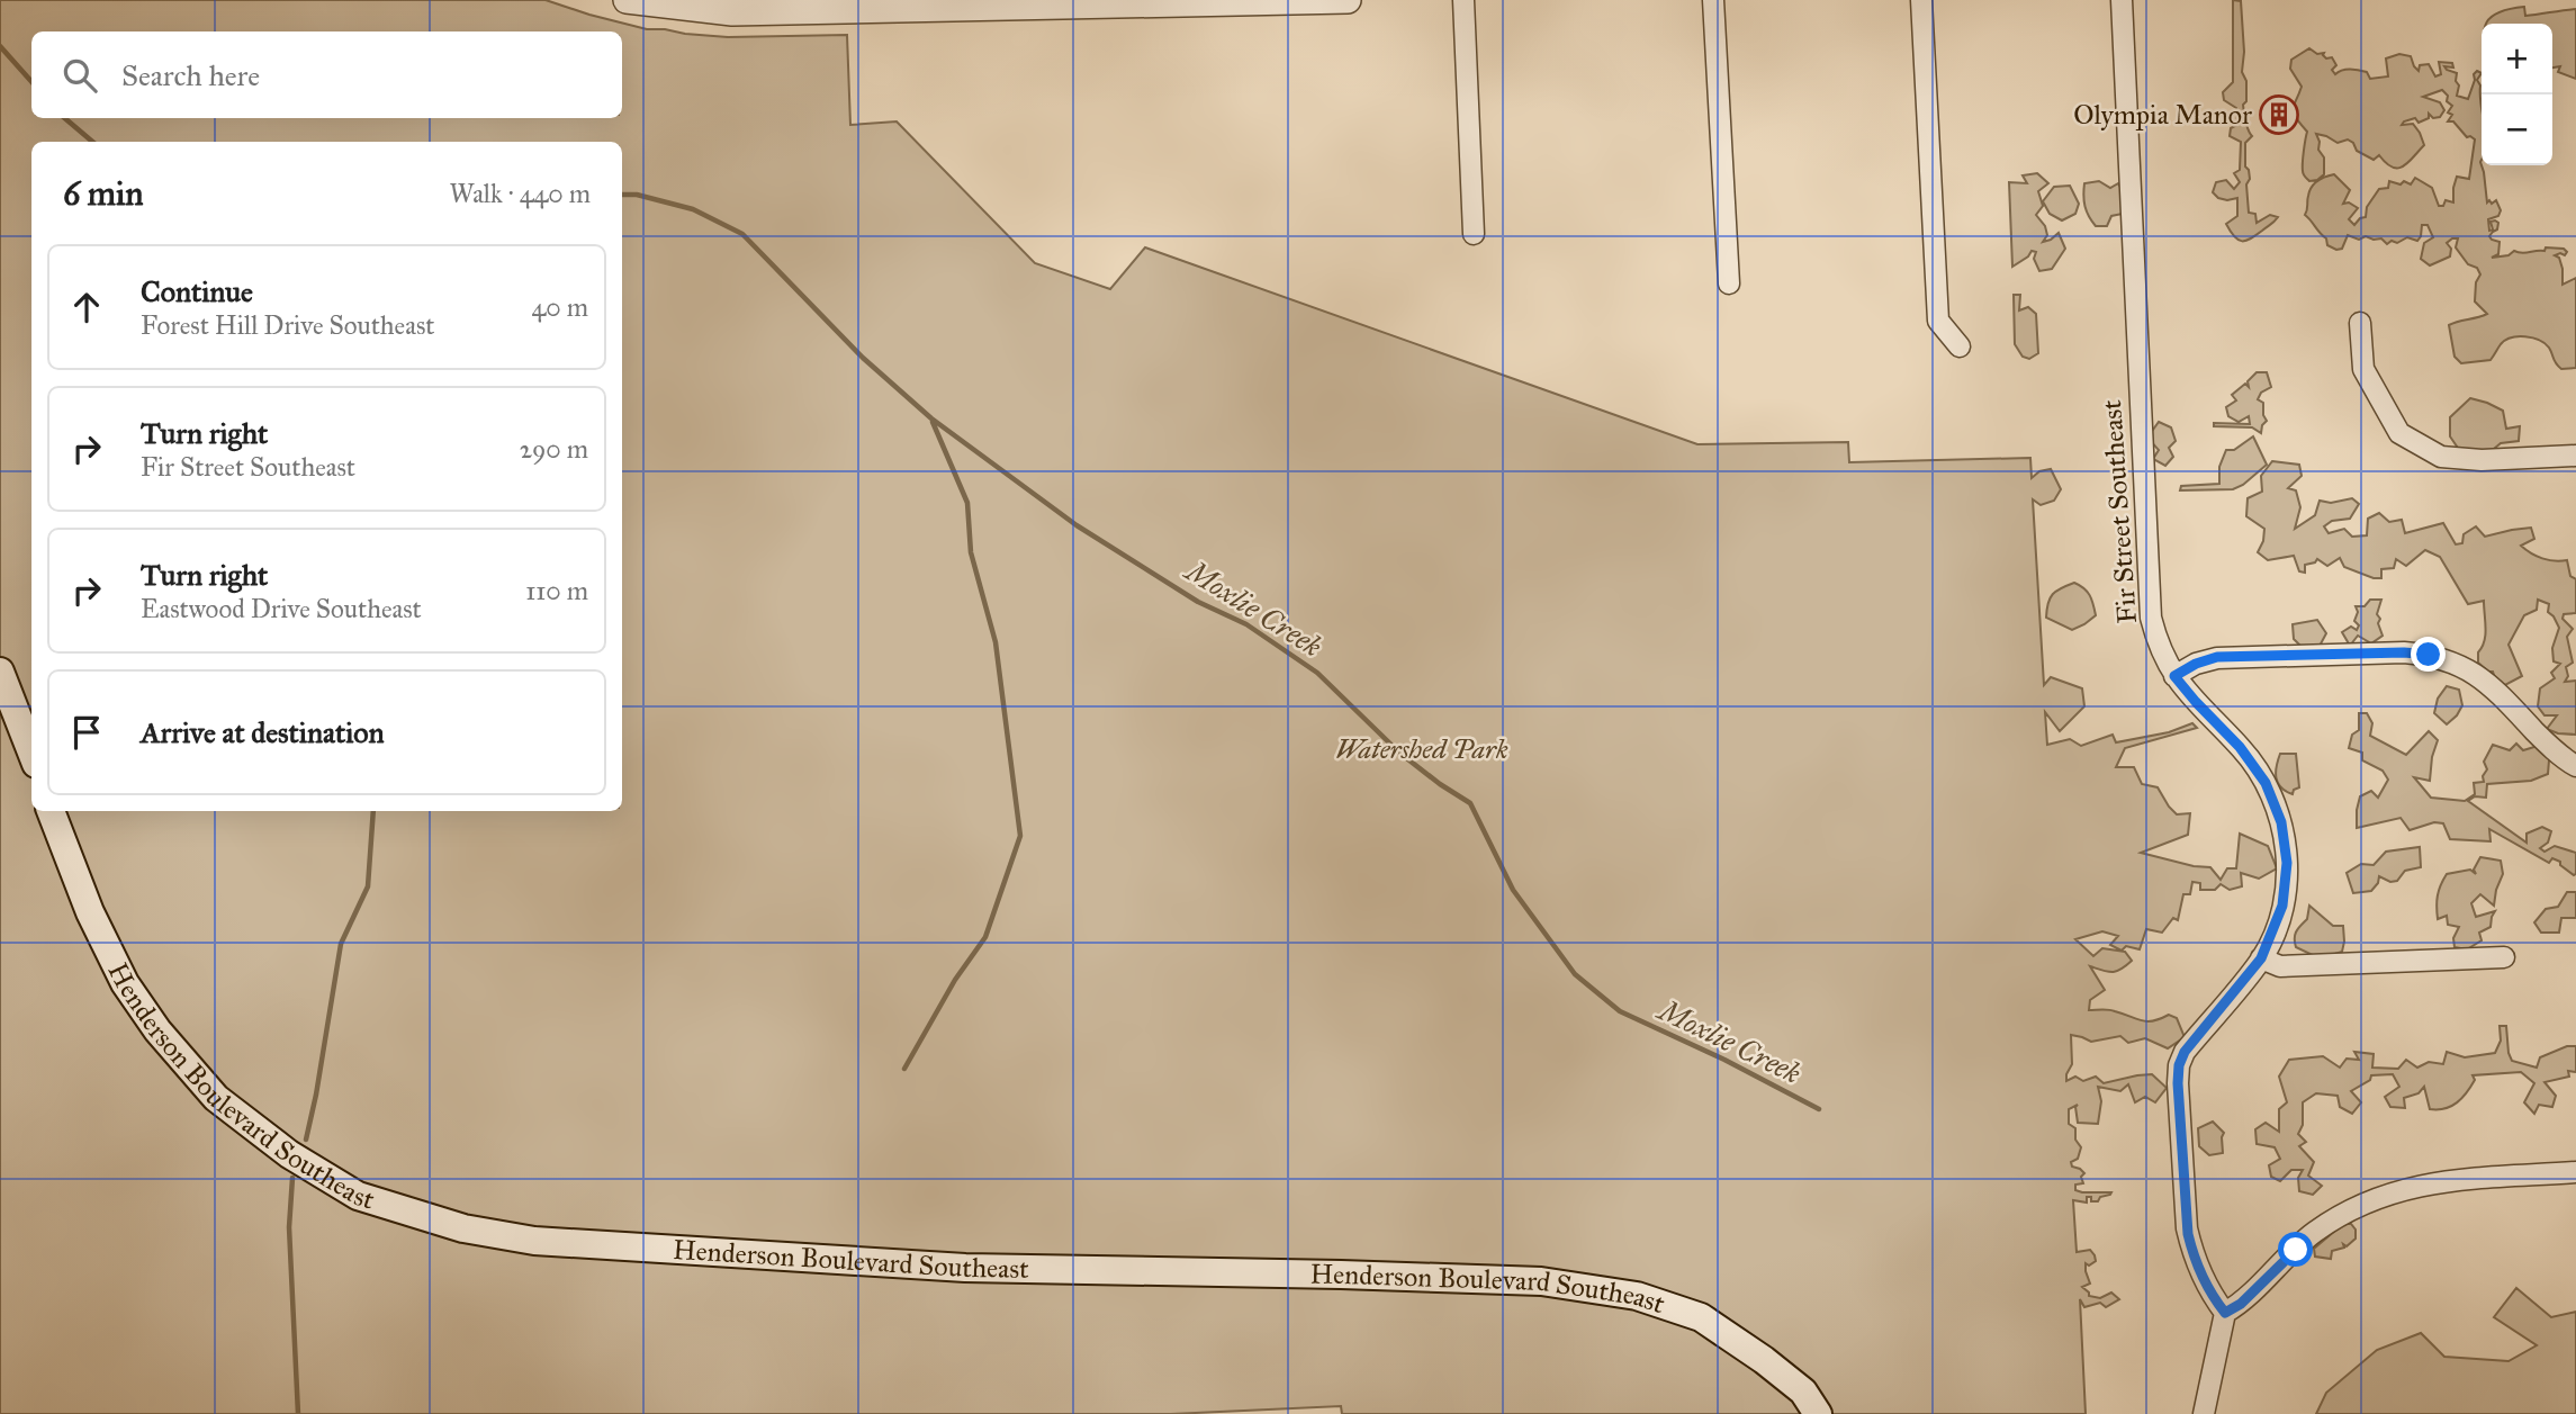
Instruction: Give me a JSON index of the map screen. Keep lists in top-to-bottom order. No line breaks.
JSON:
{"streets":{"main road":["Henderson Boulevard Southeast"],"street":["Fir Street Southeast"]},"water":["Moxlie Creek"],"parks":["Watershed Park"],"places":{"building":["Olympia Manor"]},"page":{"map_buttons":["+","−"],"search":"Search here","heading":["6 min","Walk · 440 m"],"list":[["Continue","Forest Hill Drive Southeast","40 m"],["Turn right","Fir Street Southeast","290 m"],["Turn right","Eastwood Drive Southeast","110 m"],"Arrive at destination"]}}
